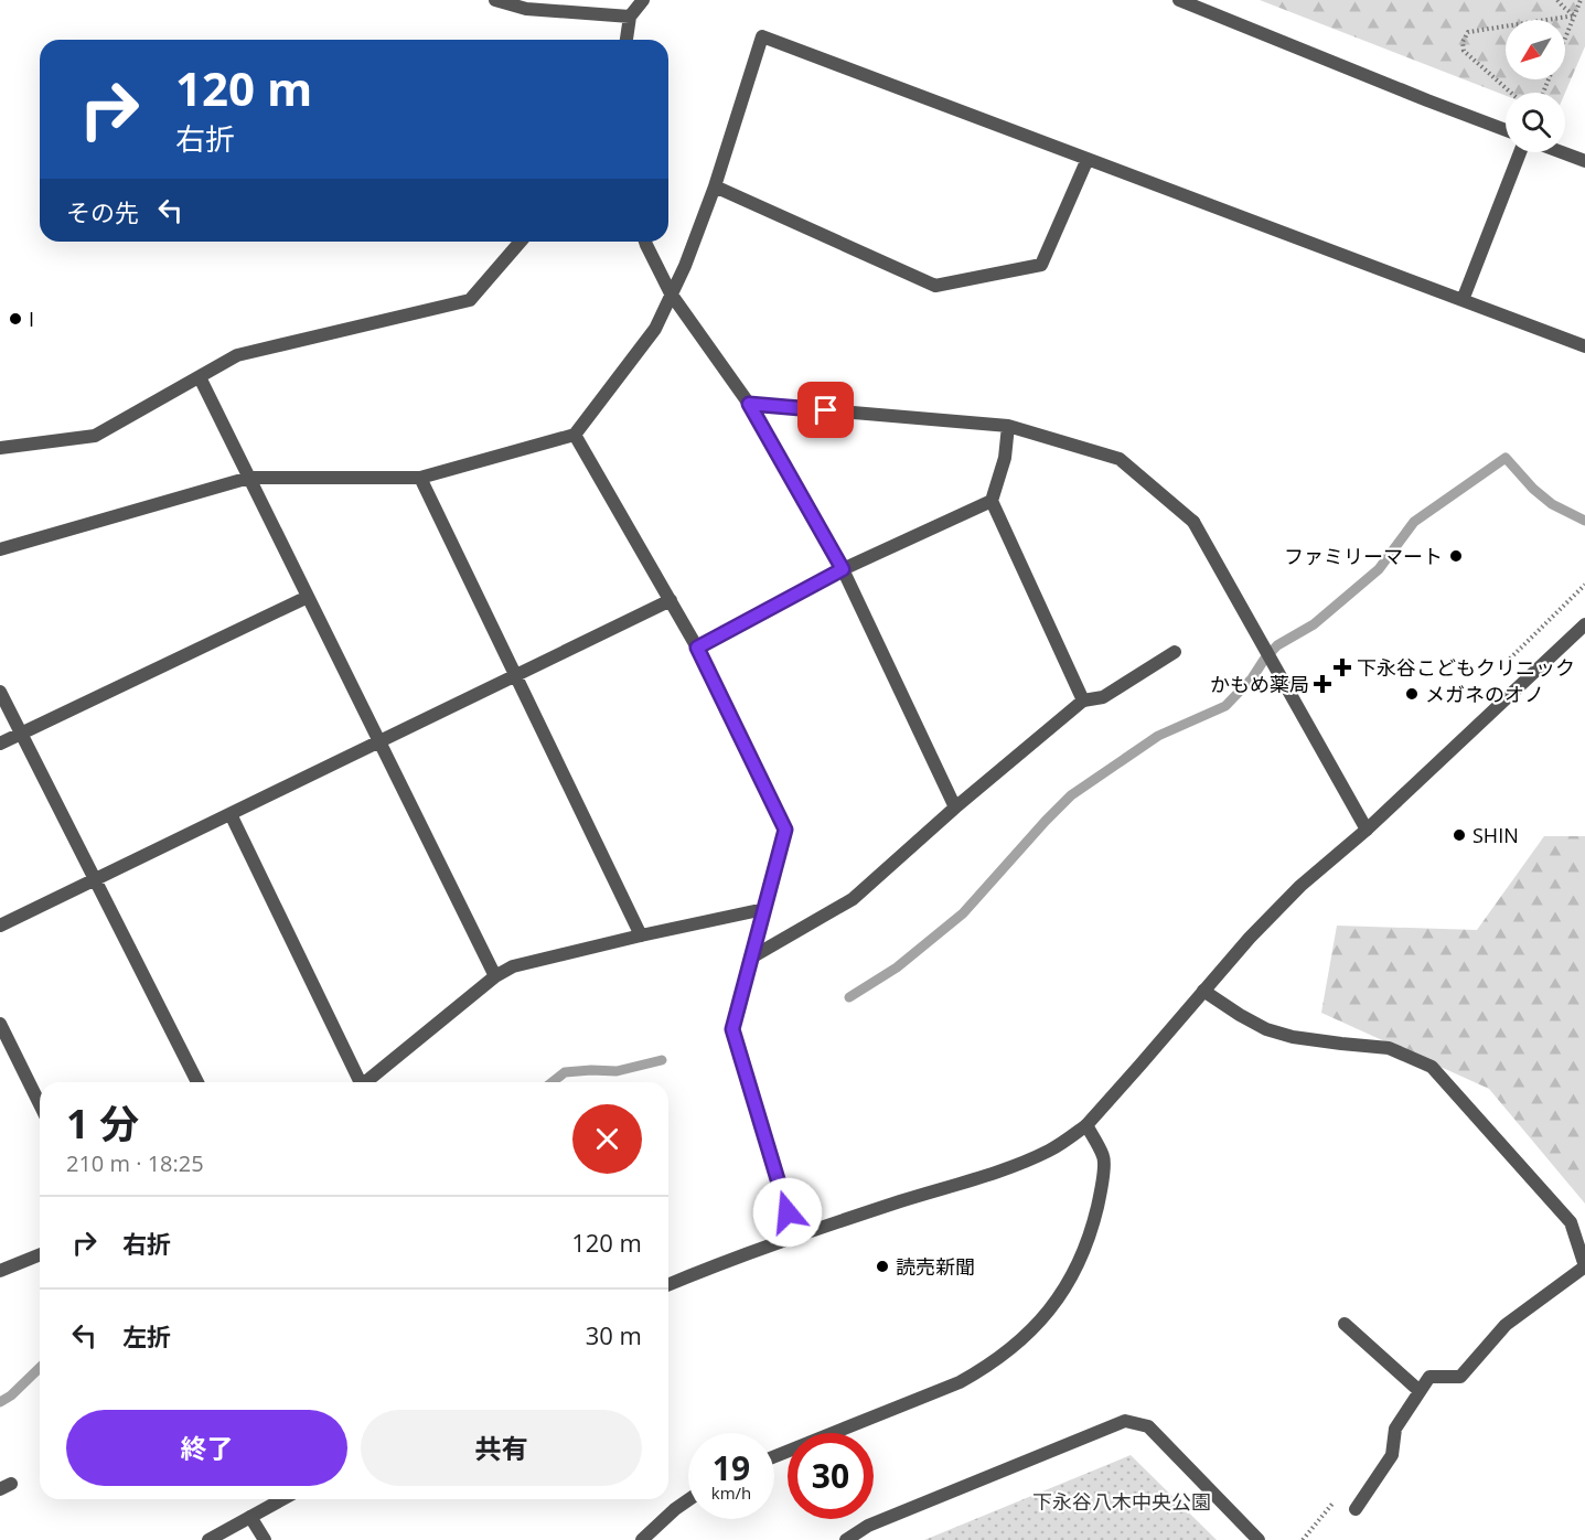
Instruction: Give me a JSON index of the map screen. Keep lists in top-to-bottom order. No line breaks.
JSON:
{"parks":["下永谷八木中央公園"],"places":{"other":["I","ファミリーマート","メガネのオノ","SHIN","読売新聞"],"health":["下永谷こどもクリニック","かもめ薬局"]},"north":"bottom left","page":{"turn":["120 m","右折"],"then":"その先","heading":["1 分","210 m · 18:25"],"list":[{"name":"右折","value":"120 m"},{"name":"左折","value":"30 m"}],"buttons":["終了","共有"],"speed":"19 km/h","limit":"30"}}
